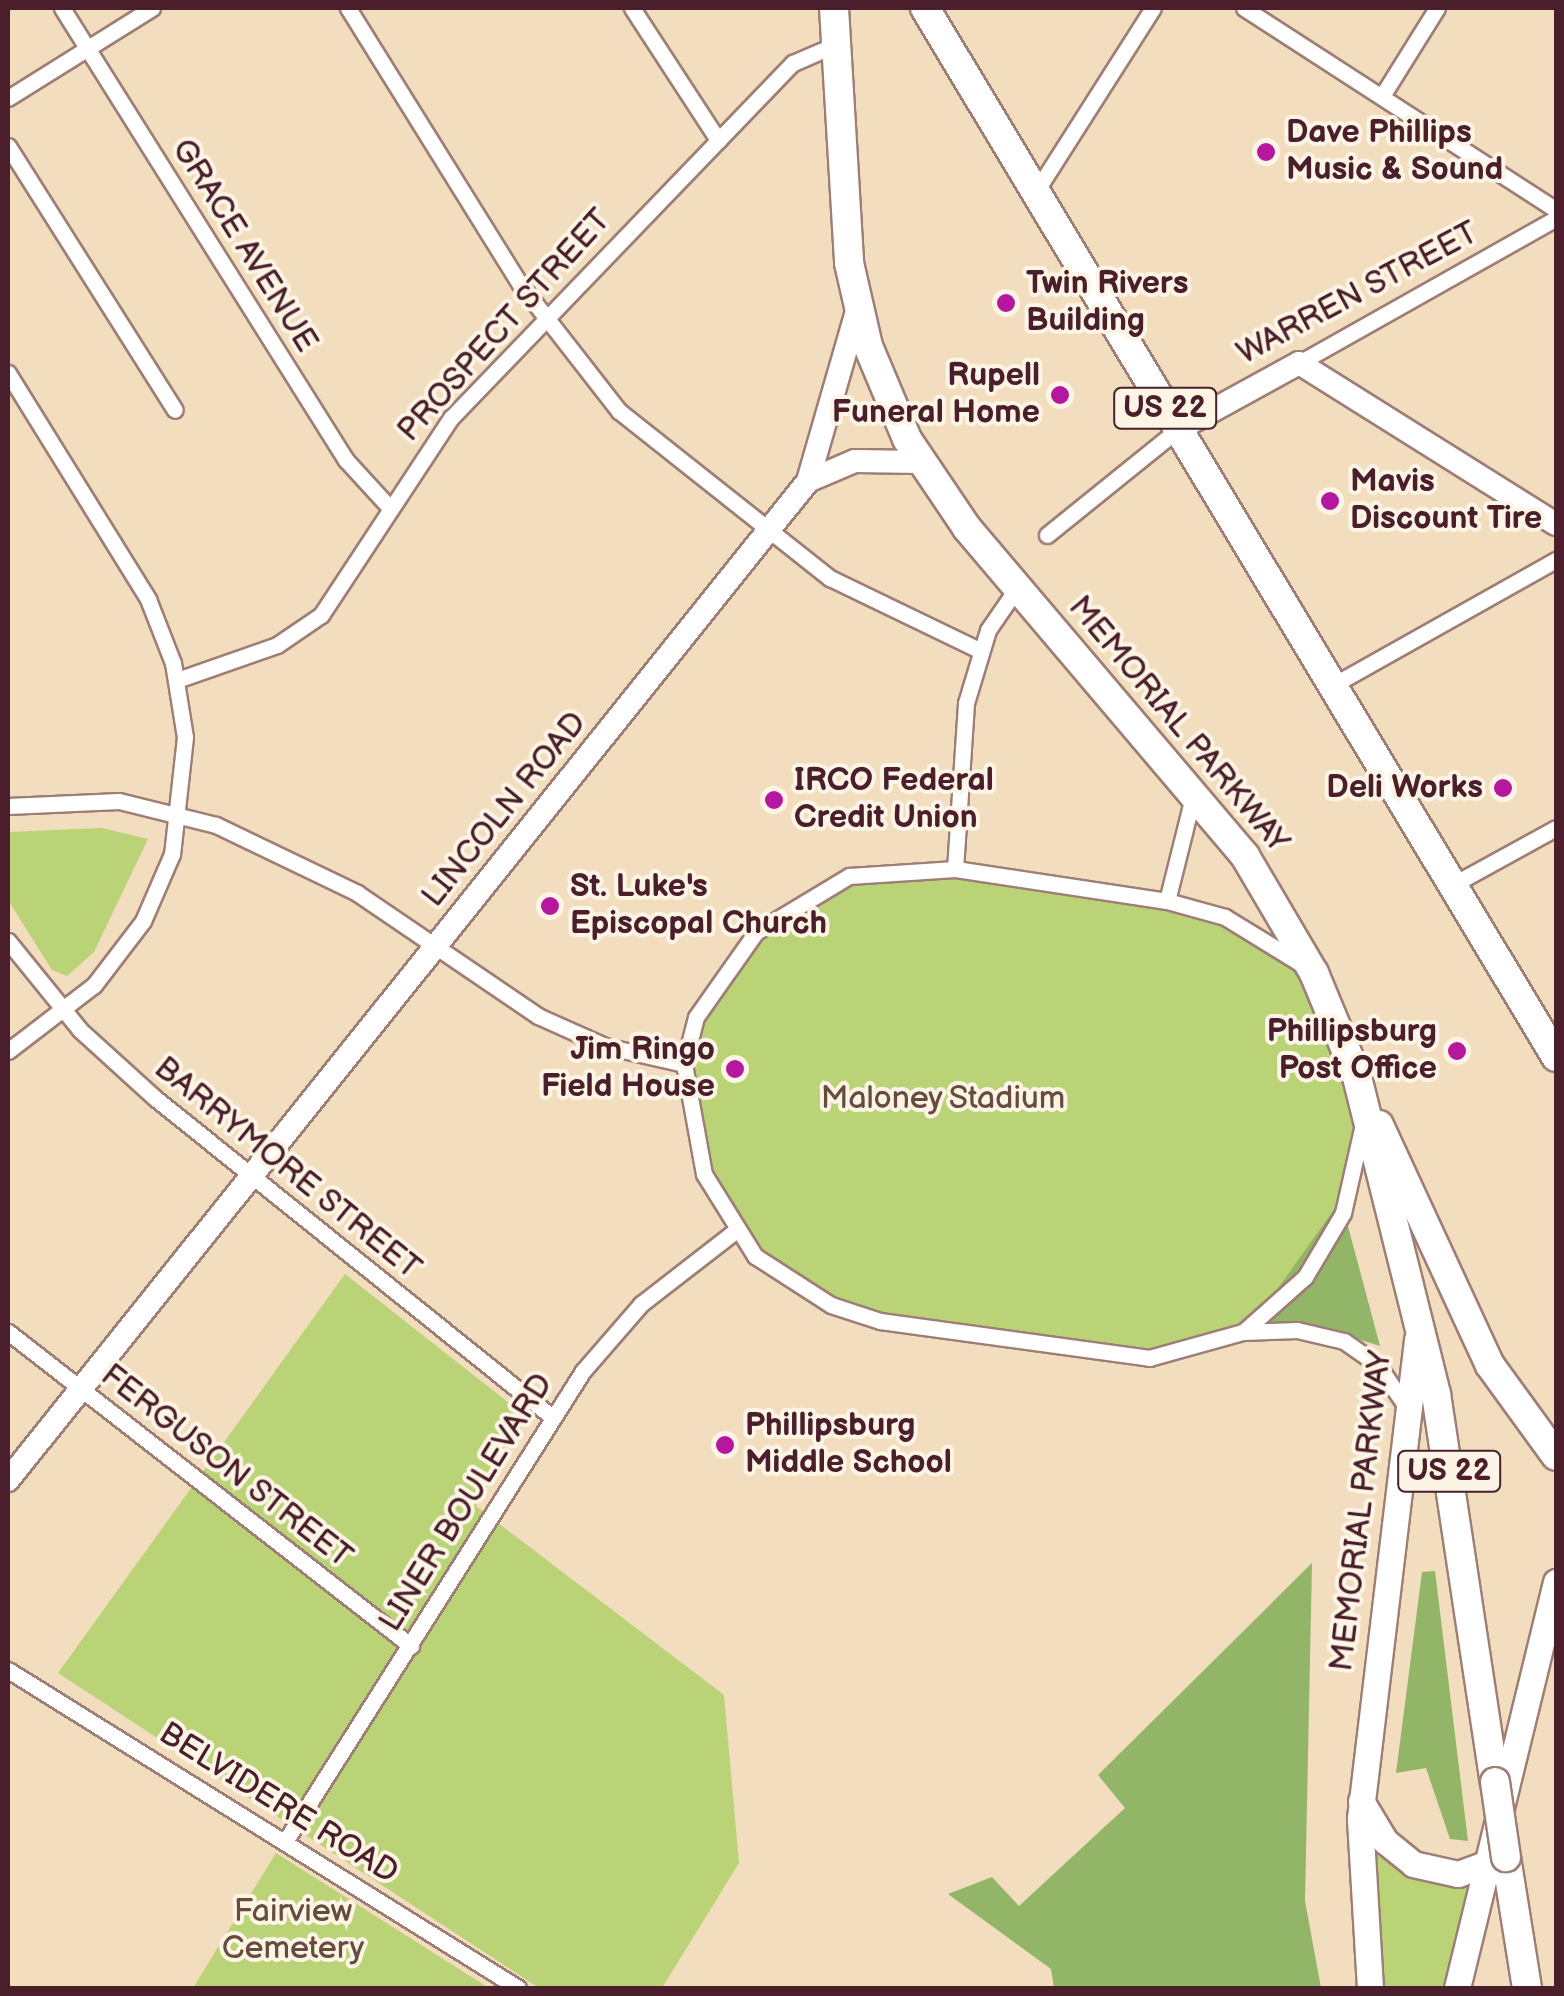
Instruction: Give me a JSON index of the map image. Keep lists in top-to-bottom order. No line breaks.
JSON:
{"streets":{"highway":["US 22","MEMORIAL PARKWAY"],"main road":["WARREN STREET","LINCOLN ROAD"],"street":["GRACE AVENUE","PROSPECT STREET","BARRYMORE STREET","FERGUSON STREET","LINER BOULEVARD","BELVIDERE ROAD"]},"crossings":[["GRACE AVENUE","PROSPECT STREET"],["WARREN STREET","US 22"],["PROSPECT STREET","MEMORIAL PARKWAY"],["US 22","MEMORIAL PARKWAY"],["MEMORIAL PARKWAY","LINCOLN ROAD"],["LINCOLN ROAD","BARRYMORE STREET"],["LINCOLN ROAD","FERGUSON STREET"],["BARRYMORE STREET","LINER BOULEVARD"],["FERGUSON STREET","LINER BOULEVARD"],["LINER BOULEVARD","BELVIDERE ROAD"]],"parks":["Maloney Stadium","Fairview Cemetery"],"places":["Dave Phillips Music & Sound","Twin Rivers Building","Rupell Funeral Home","Mavis Discount Tire","Deli Works","IRCO Federal Credit Union","St. Luke's Episcopal Church","Phillipsburg Post Office","Jim Ringo Field House","Phillipsburg Middle School"]}
